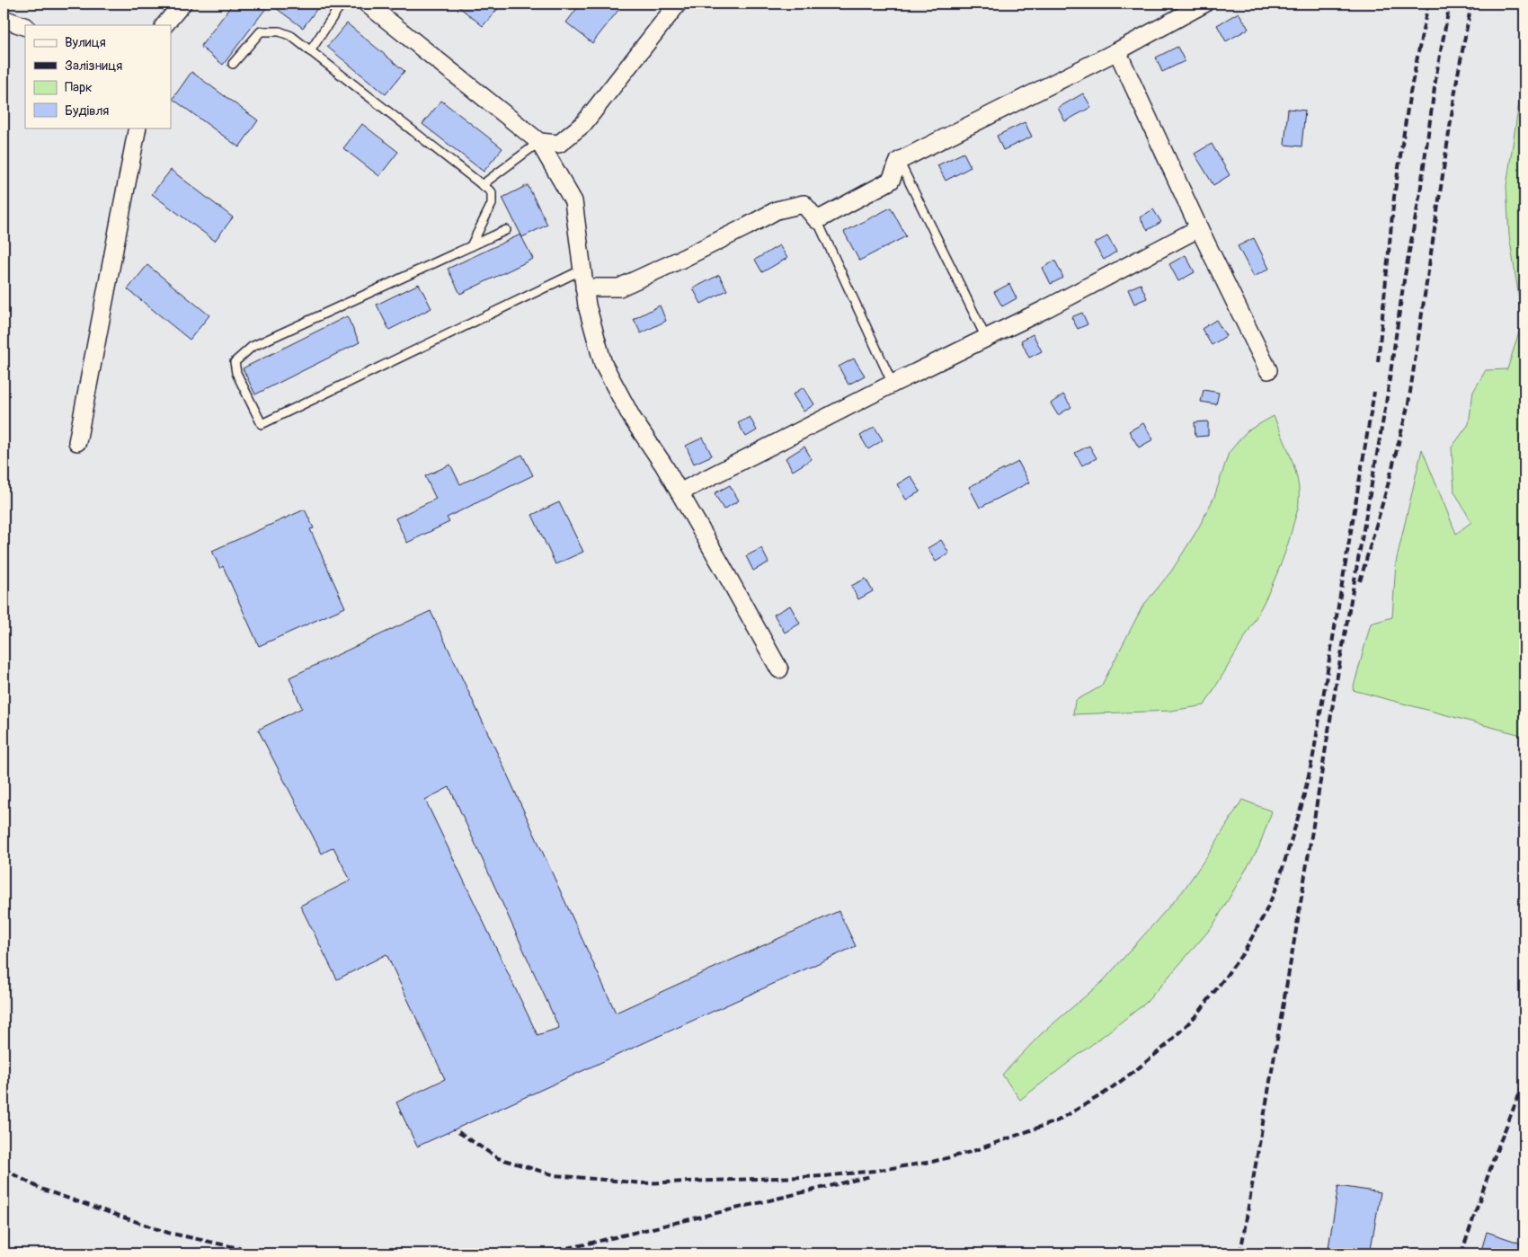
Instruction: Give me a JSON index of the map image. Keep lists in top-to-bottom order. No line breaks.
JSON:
{"legend":["Вулиця","Залізниця","Парк","Будівля"]}
